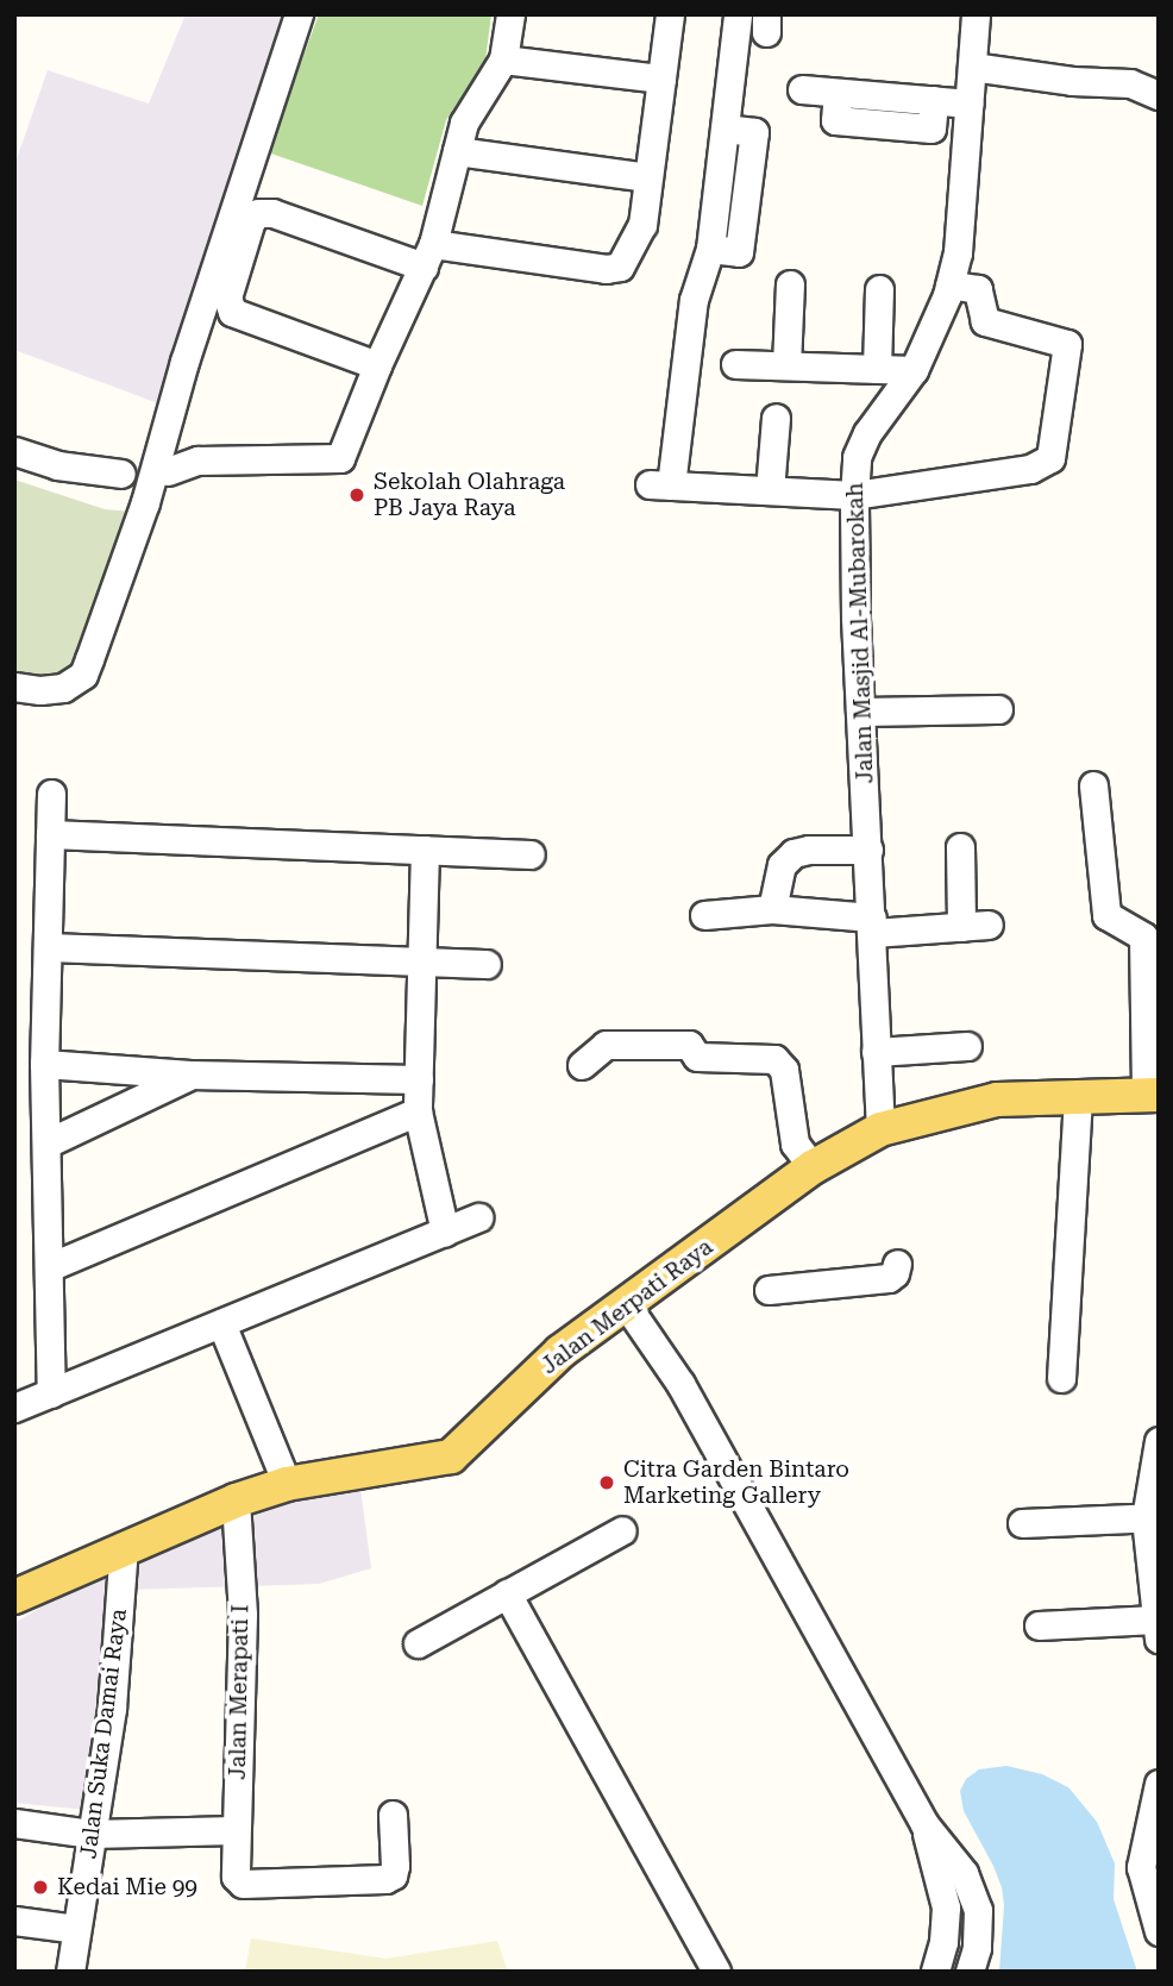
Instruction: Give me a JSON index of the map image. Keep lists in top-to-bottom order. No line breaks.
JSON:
{"streets":{"main road":["Jalan Merpati Raya"],"street":["Jalan Masjid Al-Mubarokah","Jalan Merapati I","Jalan Suka Damai Raya"]},"crossings":[["Jalan Masjid Al-Mubarokah","Jalan Merpati Raya"],["Jalan Merpati Raya","Jalan Merapati I"],["Jalan Merpati Raya","Jalan Suka Damai Raya"]],"places":["Sekolah Olahraga PB Jaya Raya","Citra Garden Bintaro Marketing Gallery","Kedai Mie 99"]}
